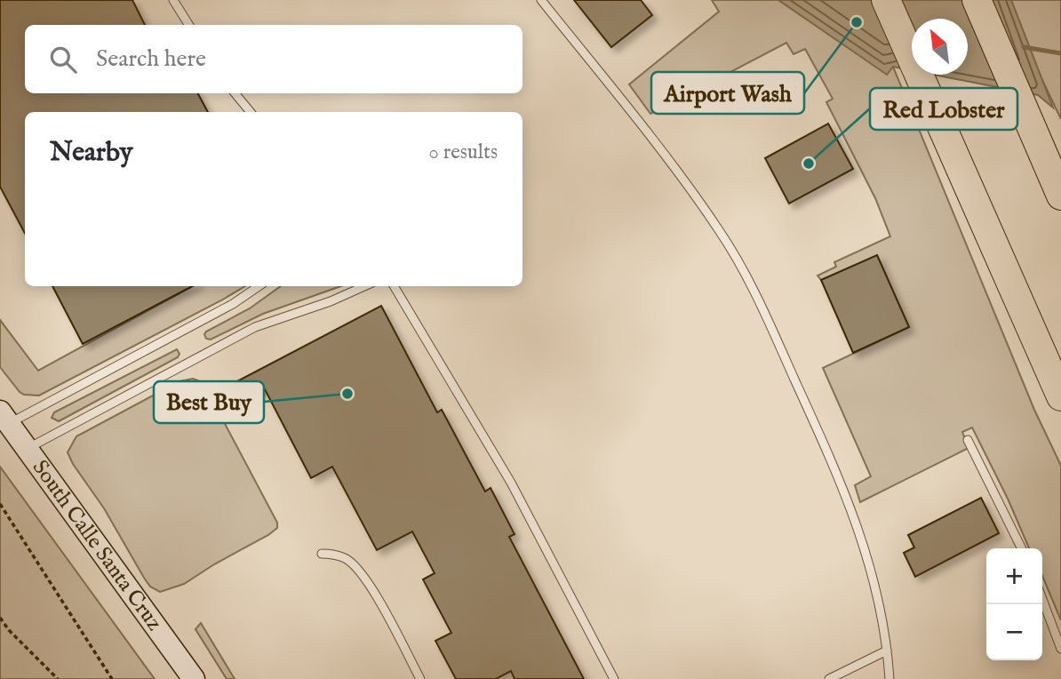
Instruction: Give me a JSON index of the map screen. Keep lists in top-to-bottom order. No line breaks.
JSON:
{"streets":{"street":["South Calle Santa Cruz"]},"places":["Airport Wash","Red Lobster","Best Buy"],"north":"top left","page":{"search":"Search here","heading":["Nearby","0 results"],"map_buttons":["+","−"]}}
